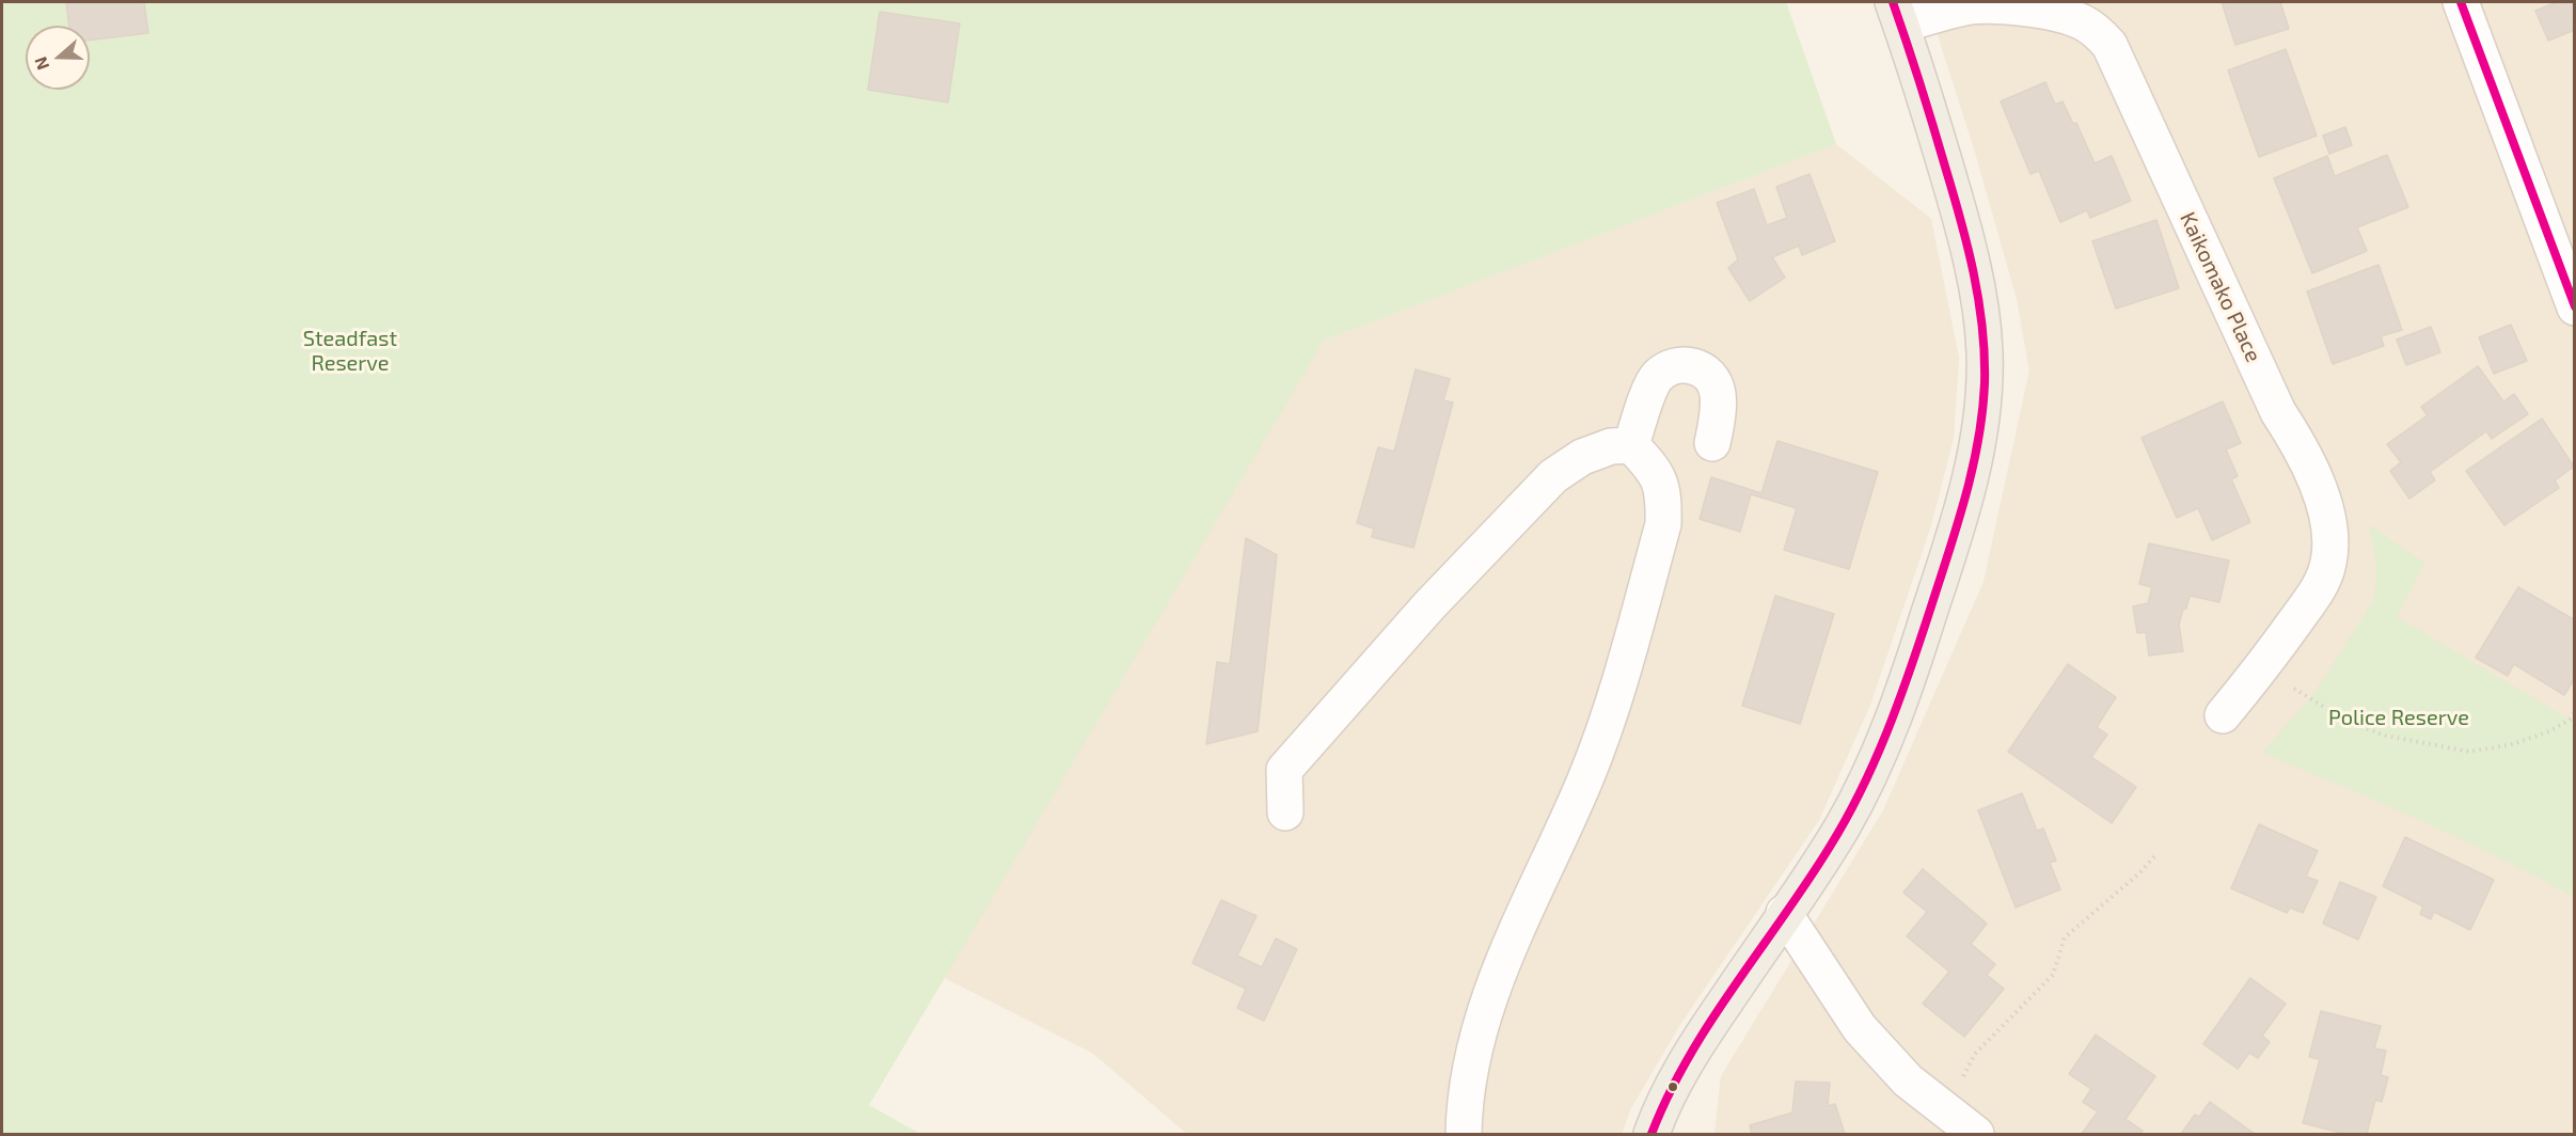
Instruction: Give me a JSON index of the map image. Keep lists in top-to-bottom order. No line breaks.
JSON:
{"streets":{"street":["Kaikomako Place"]},"parks":["Steadfast Reserve","Police Reserve"],"north":"left"}
